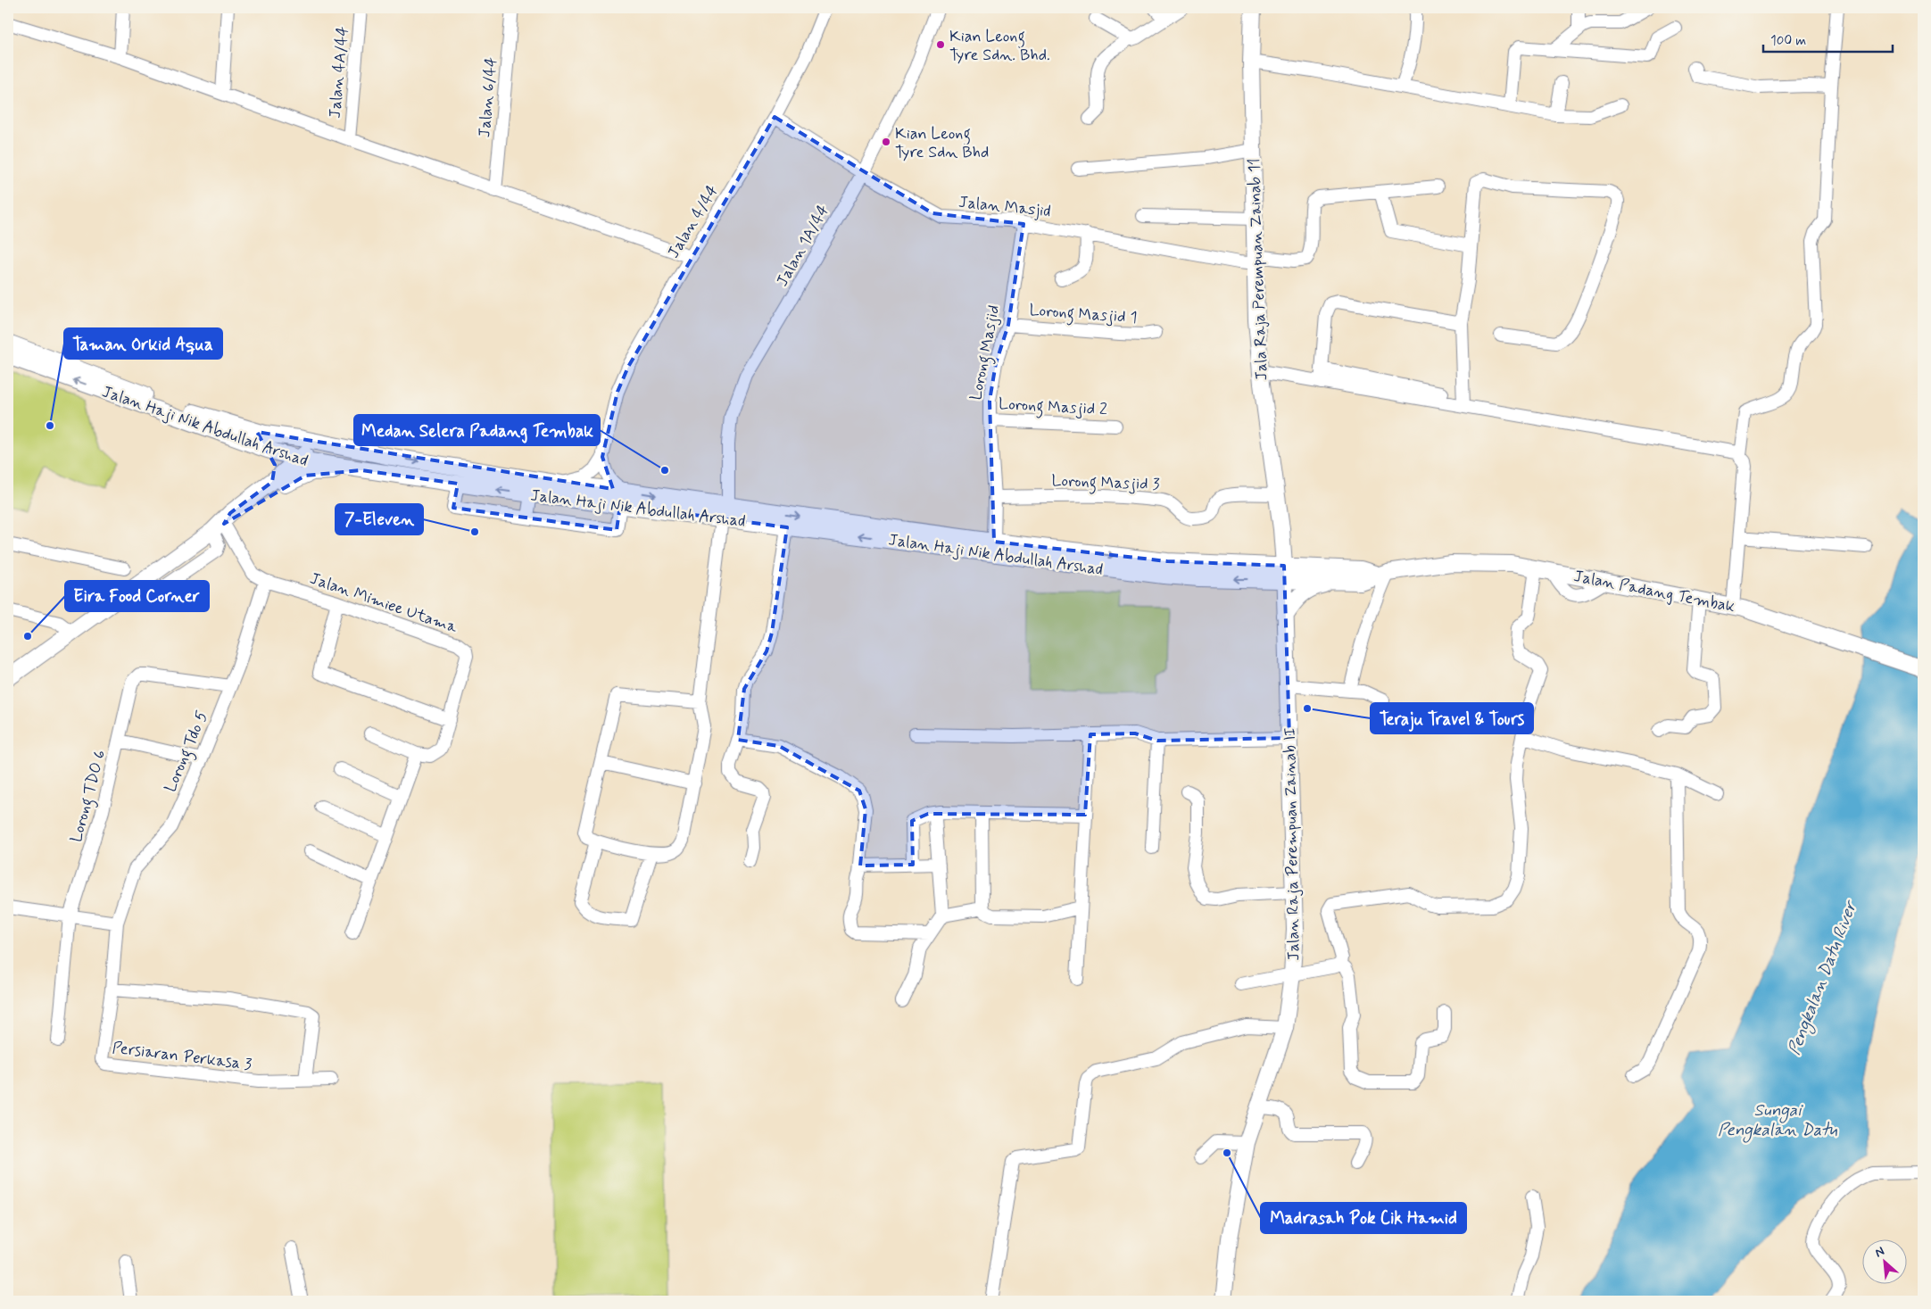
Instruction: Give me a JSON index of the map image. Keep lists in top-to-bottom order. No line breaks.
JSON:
{"streets":{"main road":["Jala Raja Perempuan Zainab 11","Jalan Haji Nik Abdullah Arshad","Jalan Padang Tembak","Jalan Raja Perempuan Zainab II"],"street":["Jalan 4A/44","Jalan 6/44","Jalan Masjid","Jalan 4/44","Jalan 1A/44","Lorong Masjid 1","Lorong Masjid","Lorong Masjid 2","Lorong Masjid 3","Jalan Mimiee Utama","Lorong Tdo 5","Lorong TDO 6","Persiaran Perkasa 3"]},"crossings":[["Jalan Masjid","Jalan 4/44"],["Jalan Masjid","Jalan 1A/44"],["Jalan Masjid","Jala Raja Perempuan Zainab 11"],["Jalan Masjid","Lorong Masjid"],["Jalan 1A/44","Jalan Haji Nik Abdullah Arshad"],["Jala Raja Perempuan Zainab 11","Jalan Haji Nik Abdullah Arshad"],["Jala Raja Perempuan Zainab 11","Lorong Masjid 3"],["Jala Raja Perempuan Zainab 11","Jalan Padang Tembak"],["Jala Raja Perempuan Zainab 11","Jalan Raja Perempuan Zainab II"],["Lorong Masjid 1","Lorong Masjid"],["Lorong Masjid","Lorong Masjid 2"],["Lorong Masjid","Jalan Haji Nik Abdullah Arshad"],["Lorong Masjid","Lorong Masjid 3"],["Jalan Haji Nik Abdullah Arshad","Jalan Padang Tembak"],["Jalan Haji Nik Abdullah Arshad","Jalan Raja Perempuan Zainab II"],["Jalan Padang Tembak","Jalan Raja Perempuan Zainab II"],["Jalan Mimiee Utama","Lorong Tdo 5"],["Lorong Tdo 5","Lorong TDO 6"],["Lorong Tdo 5","Persiaran Perkasa 3"]],"water":["Pengkalan Datu River","Sungai Pengkalan Datu"],"places":["Kian Leong Tyre Sdn. Bhd.","Kian Leong Tyre Sdn Bhd","Taman Orkid Aqua","Medan Selera Padang Tembak","7-Eleven","Eira Food Corner","Teraju Travel & Tours","Madrasah Pok Cik Hamid"],"scale_bar":"100 m","north":"top left"}
